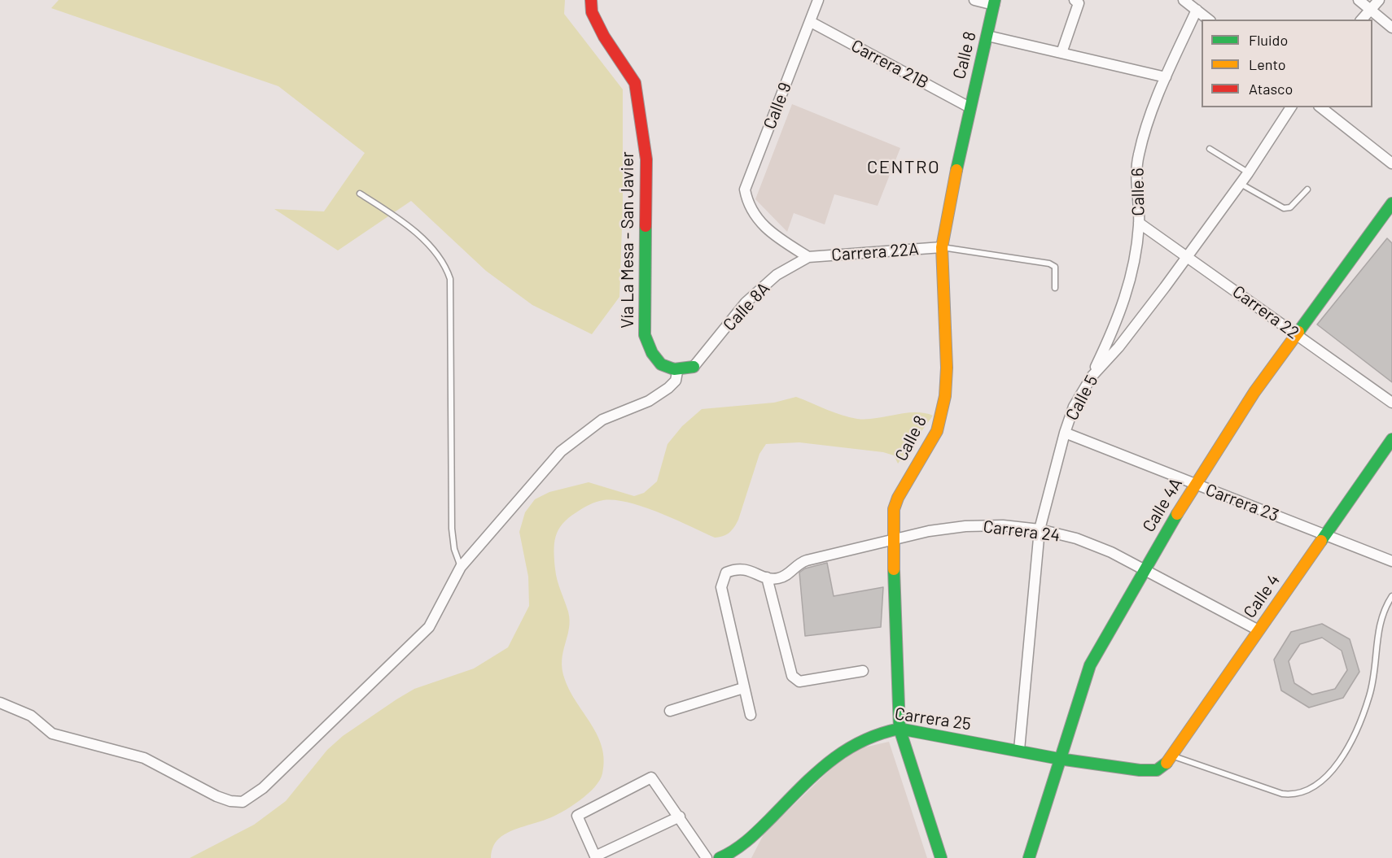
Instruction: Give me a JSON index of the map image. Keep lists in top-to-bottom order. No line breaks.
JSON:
{"streets":{"main road":["Calle 8","Vía La Mesa - San Javier","Calle 4A","Calle 4","Carrera 25"],"street":["Carrera 21B","Calle 9","Calle 6","Carrera 22A","Calle 8A","Carrera 22","Calle 5","Carrera 23","Carrera 24"]},"crossings":[["Calle 8","Carrera 21B"],["Calle 8","Carrera 22A"],["Calle 8","Carrera 24"],["Calle 8","Carrera 25"],["Carrera 21B","Calle 9"],["Calle 9","Carrera 22A"],["Calle 9","Calle 8A"],["Calle 6","Carrera 22"],["Calle 6","Calle 5"],["Carrera 22A","Calle 8A"],["Carrera 22","Calle 5"],["Carrera 22","Calle 4A"],["Calle 5","Carrera 23"],["Calle 5","Carrera 24"],["Calle 5","Carrera 25"],["Carrera 23","Calle 4A"],["Carrera 23","Calle 4"],["Calle 4A","Carrera 24"],["Calle 4A","Carrera 25"],["Carrera 24","Calle 4"],["Calle 4","Carrera 25"]],"districts":["CENTRO"],"legend":["Fluido","Lento","Atasco"]}
